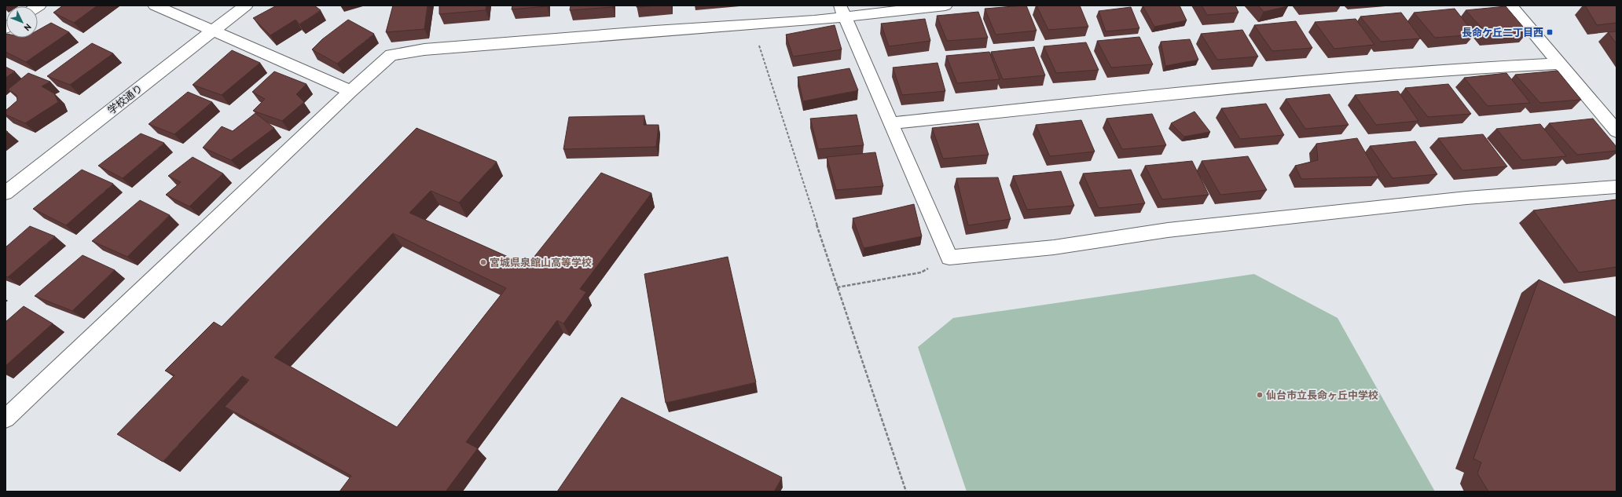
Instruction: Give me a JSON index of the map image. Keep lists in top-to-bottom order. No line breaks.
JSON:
{"streets":{"street":["学校通り"]},"places":{"transit":["長命ケ丘二丁目西"],"other":["宮城県泉館山高等学校","仙台市立長命ヶ丘中学校"]},"north":"bottom right"}
